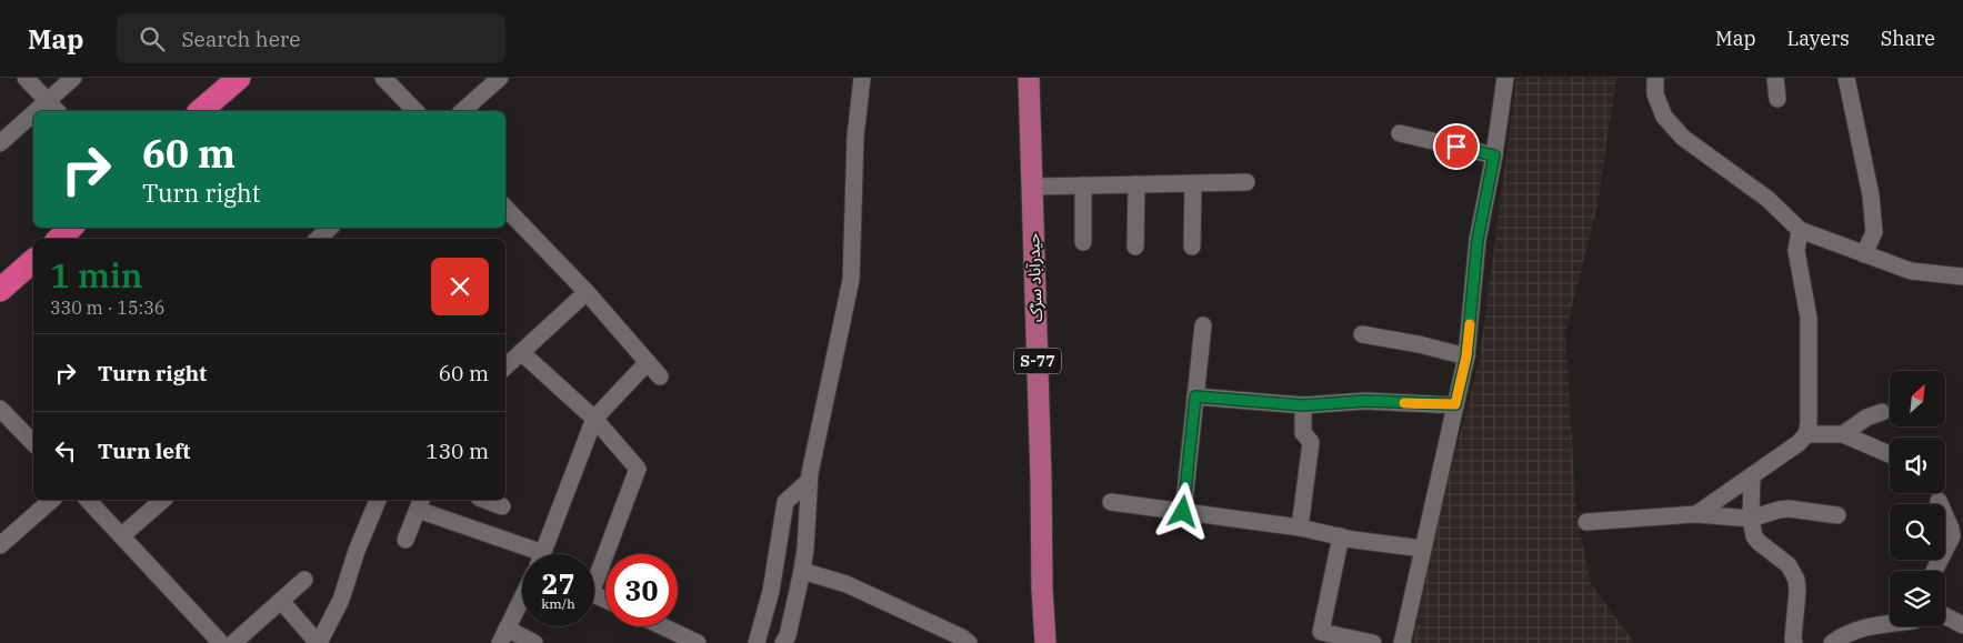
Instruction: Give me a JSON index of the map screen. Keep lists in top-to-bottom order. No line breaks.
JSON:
{"streets":{"main road":["حیدرآباد سڑک","S-77"]},"north":"top right","page":{"header":"Map","search":"Search here","nav":["Map","Layers","Share"],"turn":["60 m","Turn right"],"heading":["1 min","330 m · 15:36"],"list":[{"name":"Turn right","value":"60 m"},{"name":"Turn left","value":"130 m"}],"speed":"27 km/h","limit":"30"}}
